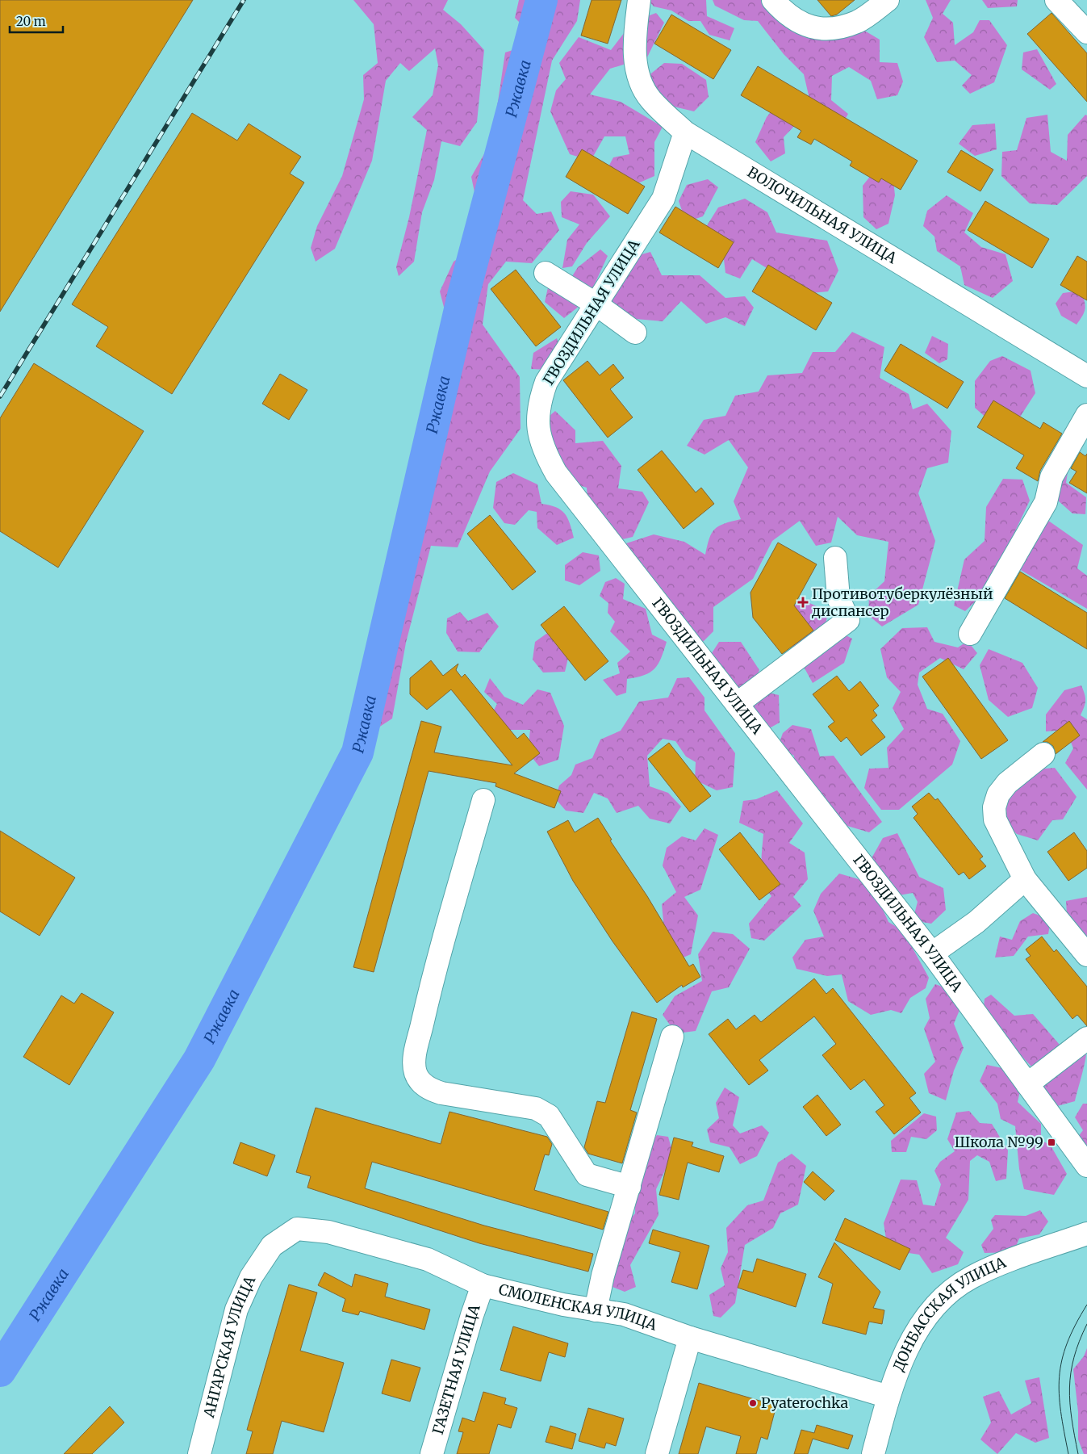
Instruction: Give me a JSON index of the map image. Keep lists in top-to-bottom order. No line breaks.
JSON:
{"streets":{"street":["ВОЛОЧИЛЬНАЯ УЛИЦА","ГВОЗДИЛЬНАЯ УЛИЦА","СМОЛЕНСКАЯ УЛИЦА","ДОНБАССКАЯ УЛИЦА","АНГАРСКАЯ УЛИЦА","ГАЗЕТНАЯ УЛИЦА"]},"crossings":[["ВОЛОЧИЛЬНАЯ УЛИЦА","ГВОЗДИЛЬНАЯ УЛИЦА"],["СМОЛЕНСКАЯ УЛИЦА","ДОНБАССКАЯ УЛИЦА"],["СМОЛЕНСКАЯ УЛИЦА","АНГАРСКАЯ УЛИЦА"],["СМОЛЕНСКАЯ УЛИЦА","ГАЗЕТНАЯ УЛИЦА"]],"water":["Ржавка"],"places":{"health":["Противотуберкулёзный диспансер"],"transit":["Школа №99"],"other":["Pyaterochka"]},"scale_bar":"20 m"}
